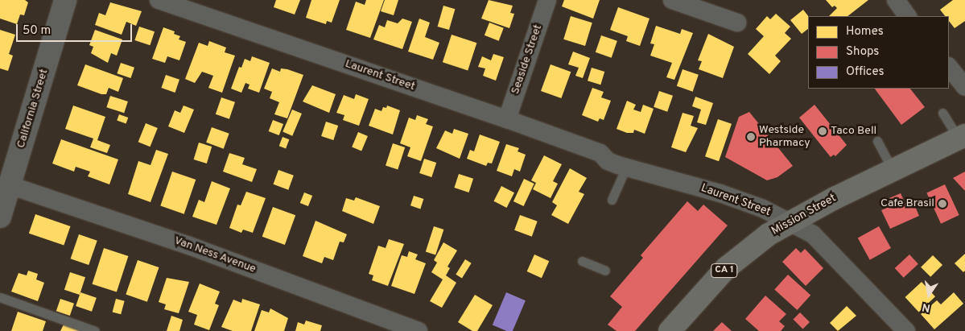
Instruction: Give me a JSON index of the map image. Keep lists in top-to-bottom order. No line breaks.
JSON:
{"streets":{"highway":["Mission Street","CA 1"],"street":["Seaside Street","Laurent Street","California Street","Van Ness Avenue"]},"crossings":[["Seaside Street","Laurent Street"],["Laurent Street","Mission Street"],["California Street","Van Ness Avenue"]],"places":["Taco Bell","Westside Pharmacy","Cafe Brasil"],"legend":["Homes","Shops","Offices"],"scale_bar":"50 m","north":"bottom"}
